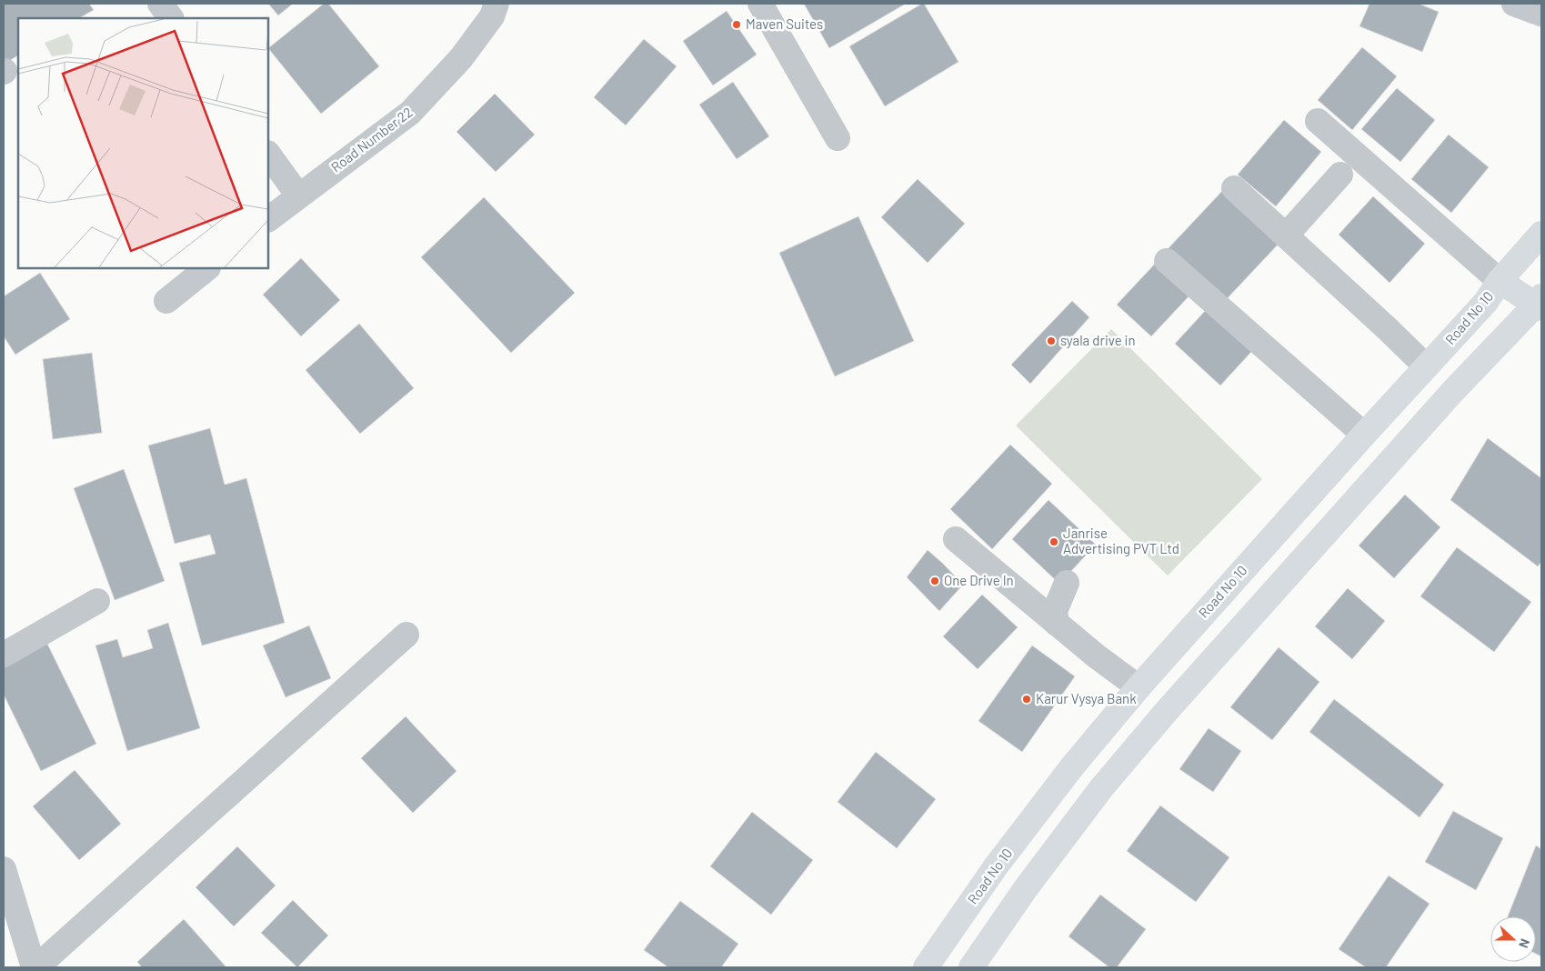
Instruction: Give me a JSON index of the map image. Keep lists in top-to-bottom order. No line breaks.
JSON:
{"streets":{"main road":["Road No 10"],"street":["Road Number 22"]},"places":["Maven Suites","syala drive in","Janrise Advertising PVT Ltd","One Drive In","Karur Vysya Bank"],"north":"right"}
